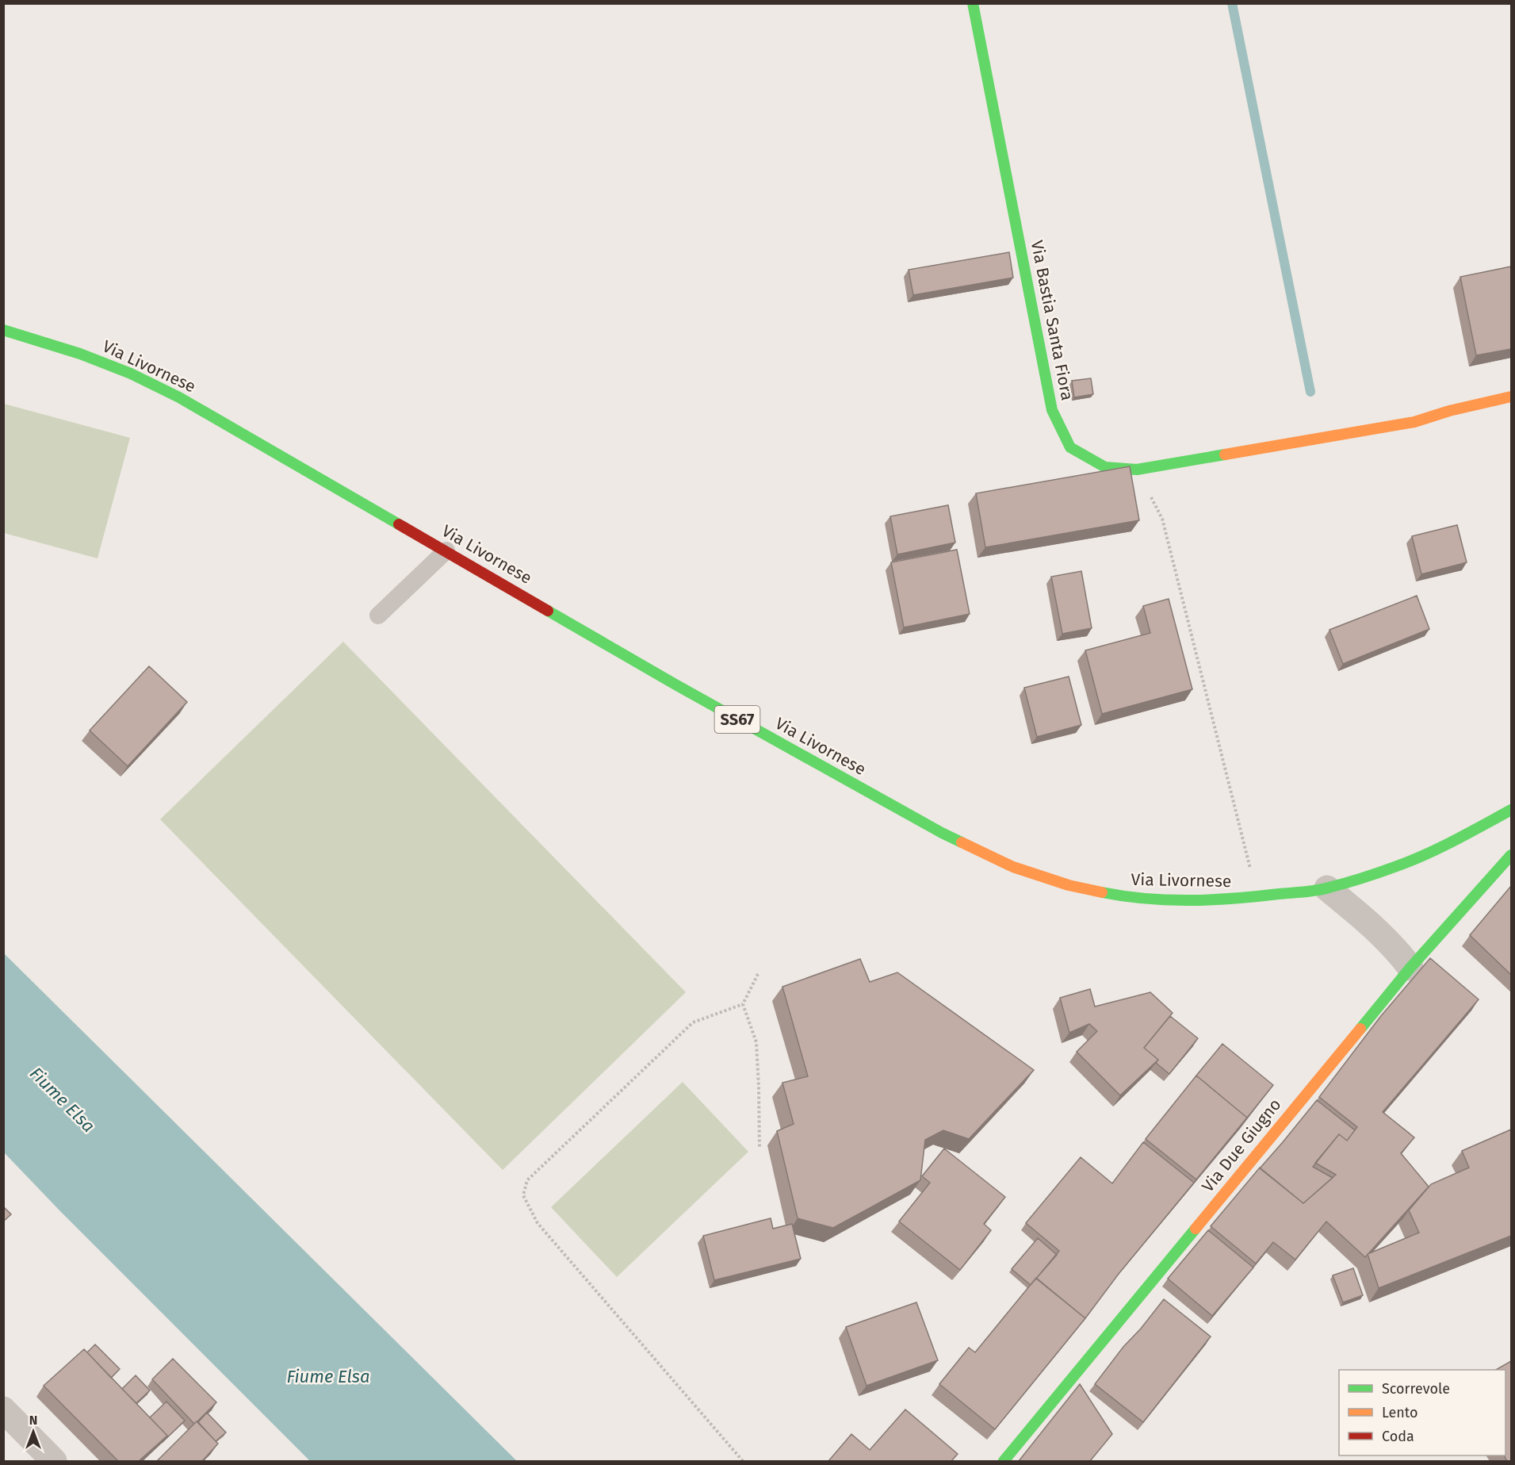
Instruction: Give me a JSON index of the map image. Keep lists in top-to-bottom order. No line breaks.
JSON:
{"streets":{"street":["Via Bastia Santa Fiora","Via Livornese","SS67","Via Due Giugno"]},"water":["Fiume Elsa"],"legend":["Scorrevole","Lento","Coda"],"north":"top"}
